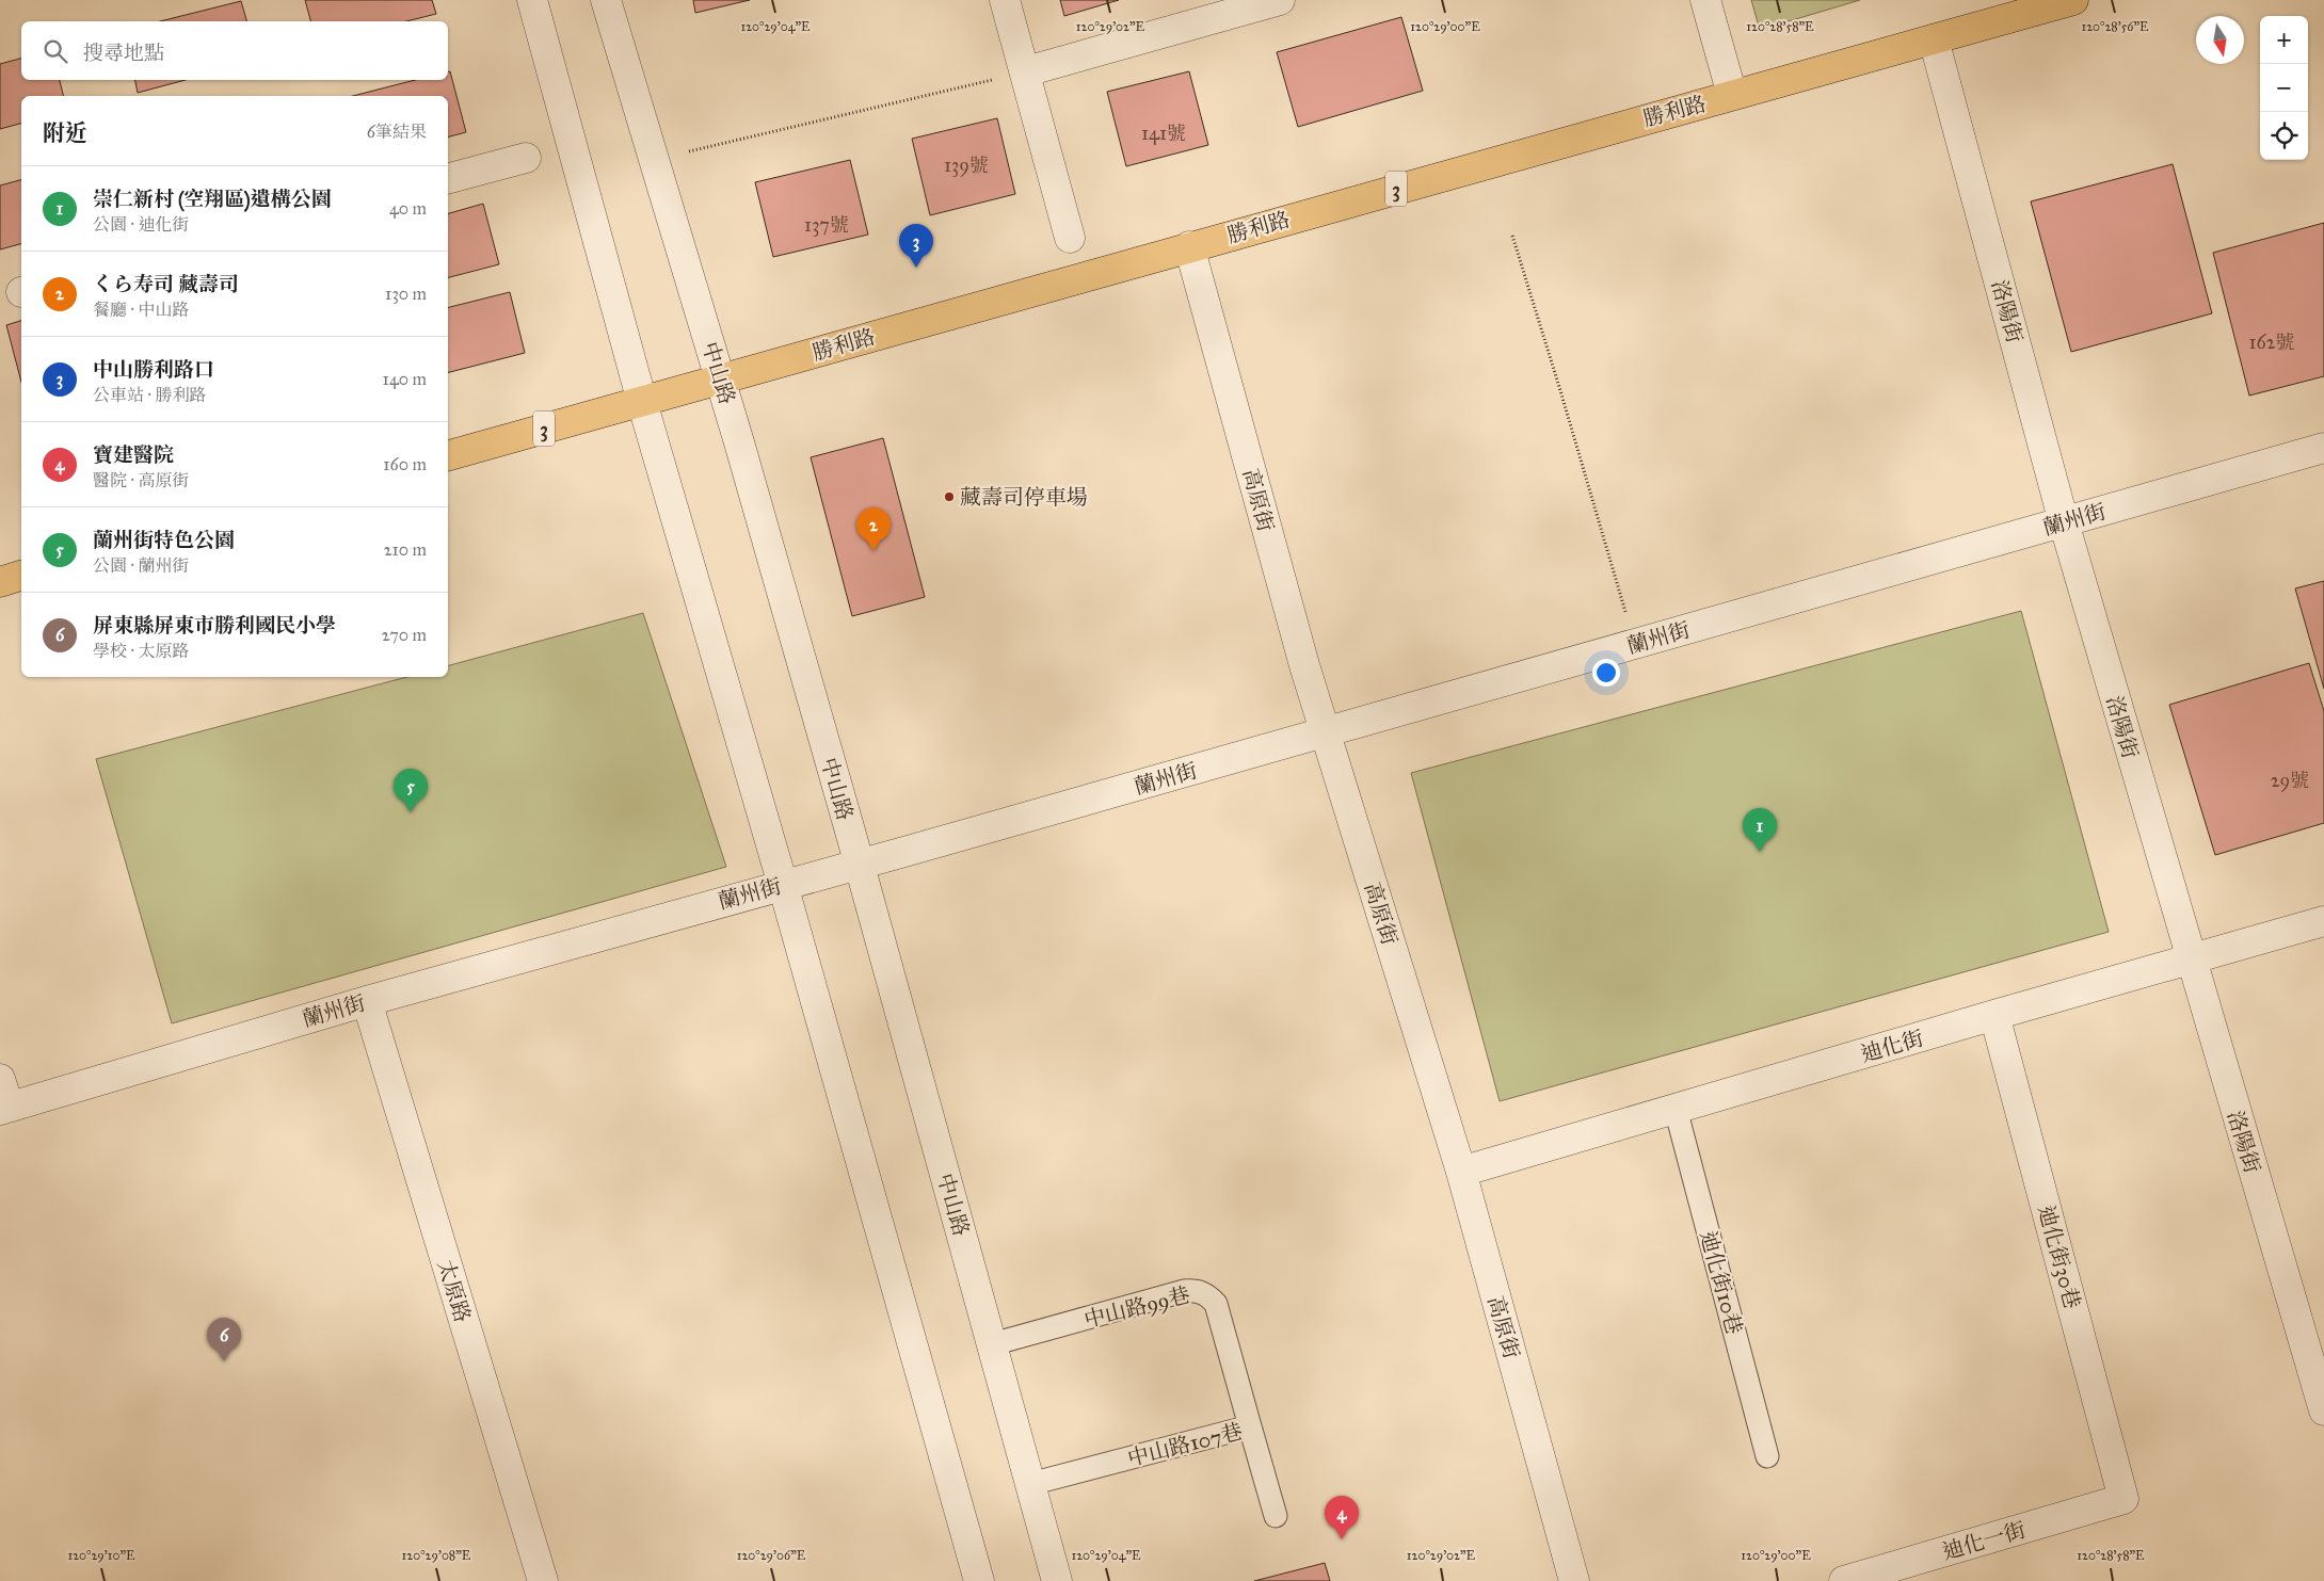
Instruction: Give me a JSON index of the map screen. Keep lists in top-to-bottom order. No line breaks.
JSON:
{"streets":{"main road":["勝利路","3"],"street":["洛陽街","中山路","高原街","蘭州街","迪化街","迪化街30巷","太原路","迪化一街"],"lane":["迪化街10巷","中山路99巷","中山路107巷"]},"crossings":[["勝利路","洛陽街"],["勝利路","中山路"],["勝利路","高原街"],["洛陽街","蘭州街"],["洛陽街","迪化街"],["中山路","蘭州街"],["中山路","中山路99巷"],["中山路","中山路107巷"],["高原街","蘭州街"],["高原街","迪化街"],["蘭州街","太原路"],["迪化街","迪化街30巷"],["迪化街","迪化街10巷"],["迪化街30巷","迪化一街"],["中山路99巷","中山路107巷"]],"places":["藏壽司停車場"],"house_numbers":["141號","139號","137號","162號","29號"],"north":"bottom","page":{"map_buttons":["+","−"],"search":"搜尋地點","heading":["附近","6筆結果"],"list":[{"mark":"1","name":"崇仁新村 (空翔區)遺構公園","note":"公園 · 迪化街","value":"40 m"},{"mark":"2","name":"くら寿司 藏壽司","note":"餐廳 · 中山路","value":"130 m"},{"mark":"3","name":"中山勝利路口","note":"公車站 · 勝利路","value":"140 m"},{"mark":"4","name":"寶建醫院","note":"醫院 · 高原街","value":"160 m"},{"mark":"5","name":"蘭州街特色公園","note":"公園 · 蘭州街","value":"210 m"},{"mark":"6","name":"屏東縣屏東市勝利國民小學","note":"學校 · 太原路","value":"270 m"}],"pins":["3","2","5","1","6","4"]},"coordinates":["120°29'04\"E","120°29'02\"E","120°29'00\"E","120°28'58\"E","120°28'56\"E","120°29'10\"E","120°29'08\"E","120°29'06\"E"]}
